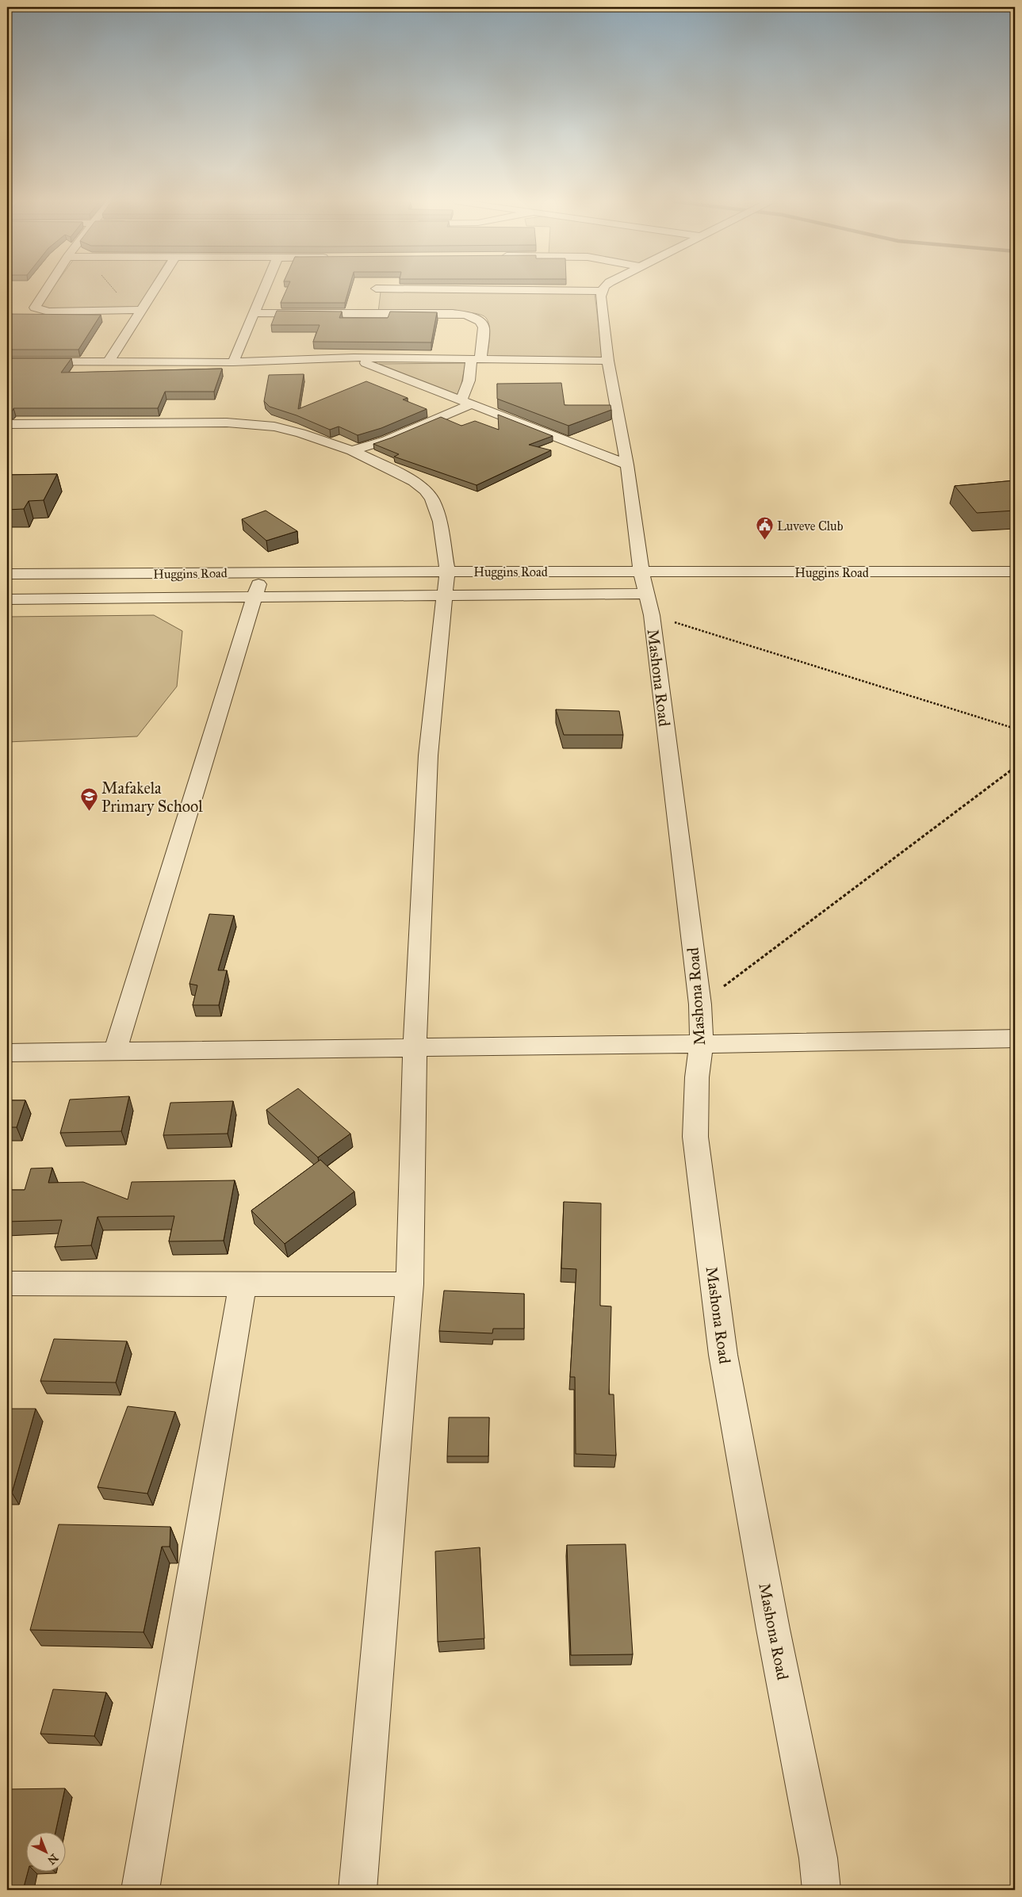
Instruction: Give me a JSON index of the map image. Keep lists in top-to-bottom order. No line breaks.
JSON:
{"streets":{"street":["Huggins Road","Mashona Road"]},"crossings":[["Huggins Road","Mashona Road"]],"places":{"public building":["Luveve Club"],"school or university":["Mafakela Primary School"]},"north":"bottom right"}
